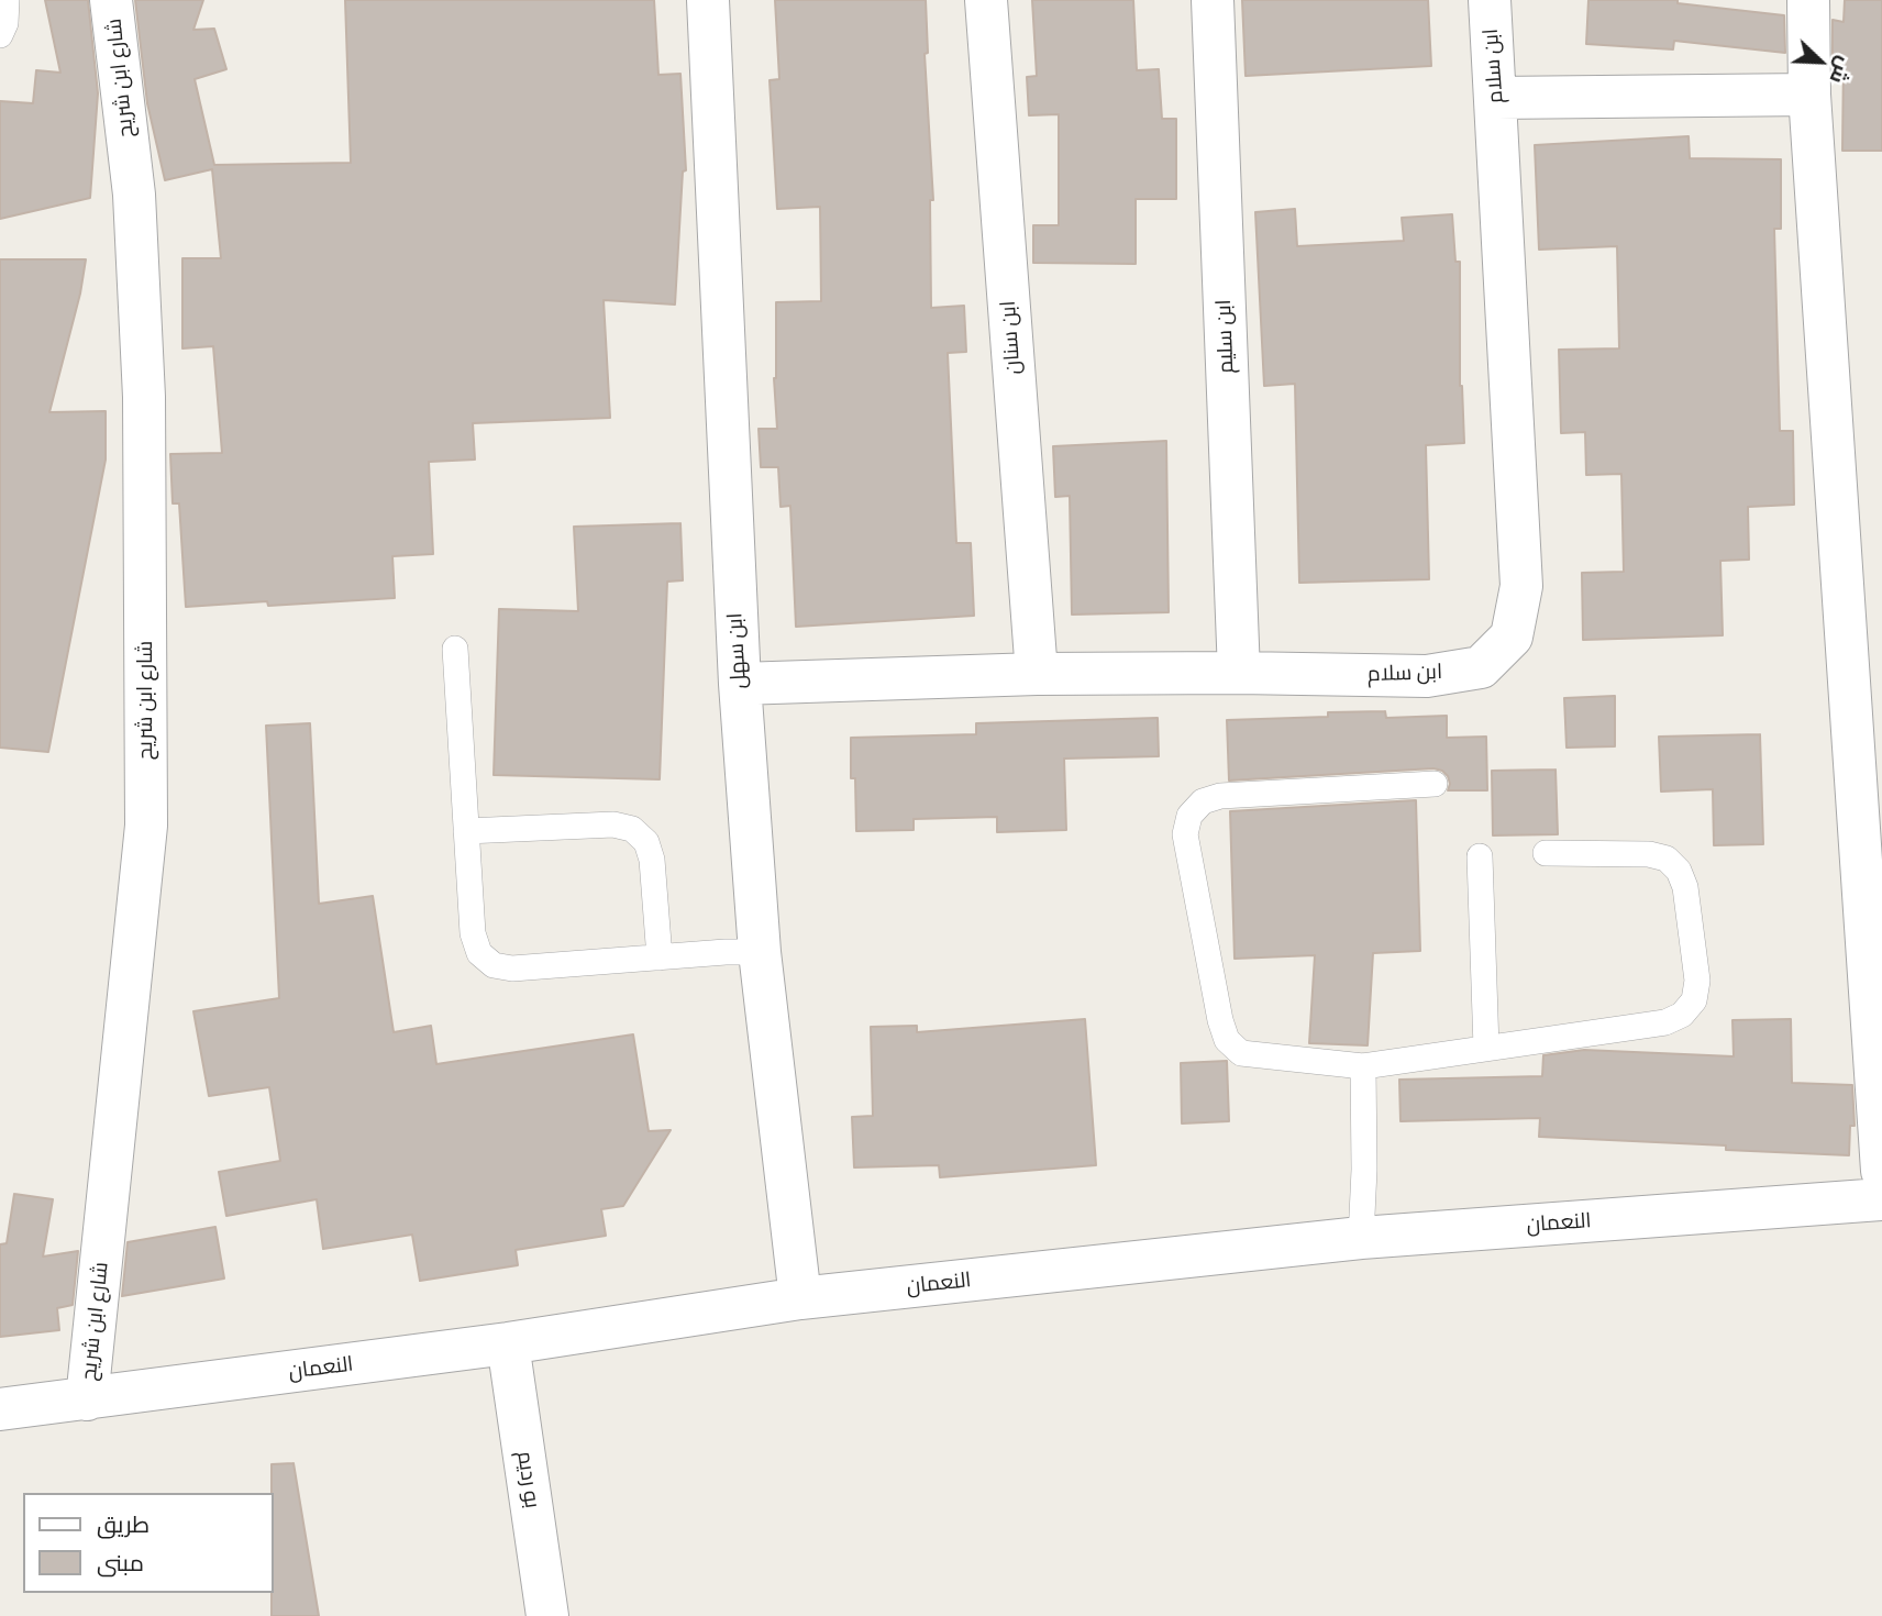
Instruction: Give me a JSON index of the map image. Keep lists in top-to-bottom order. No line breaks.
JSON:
{"streets":{"street":["ابن سلام","شارع ابن شريح","ابن سليم","ابن سنان","ابن سهل","النعمان","بو رديم"]},"crossings":[["ابن سلام","ابن سليم"],["ابن سلام","ابن سنان"],["ابن سلام","ابن سهل"],["شارع ابن شريح","النعمان"],["ابن سهل","النعمان"],["النعمان","بو رديم"]],"legend":["طريق","مبنى"],"north":"bottom right"}
